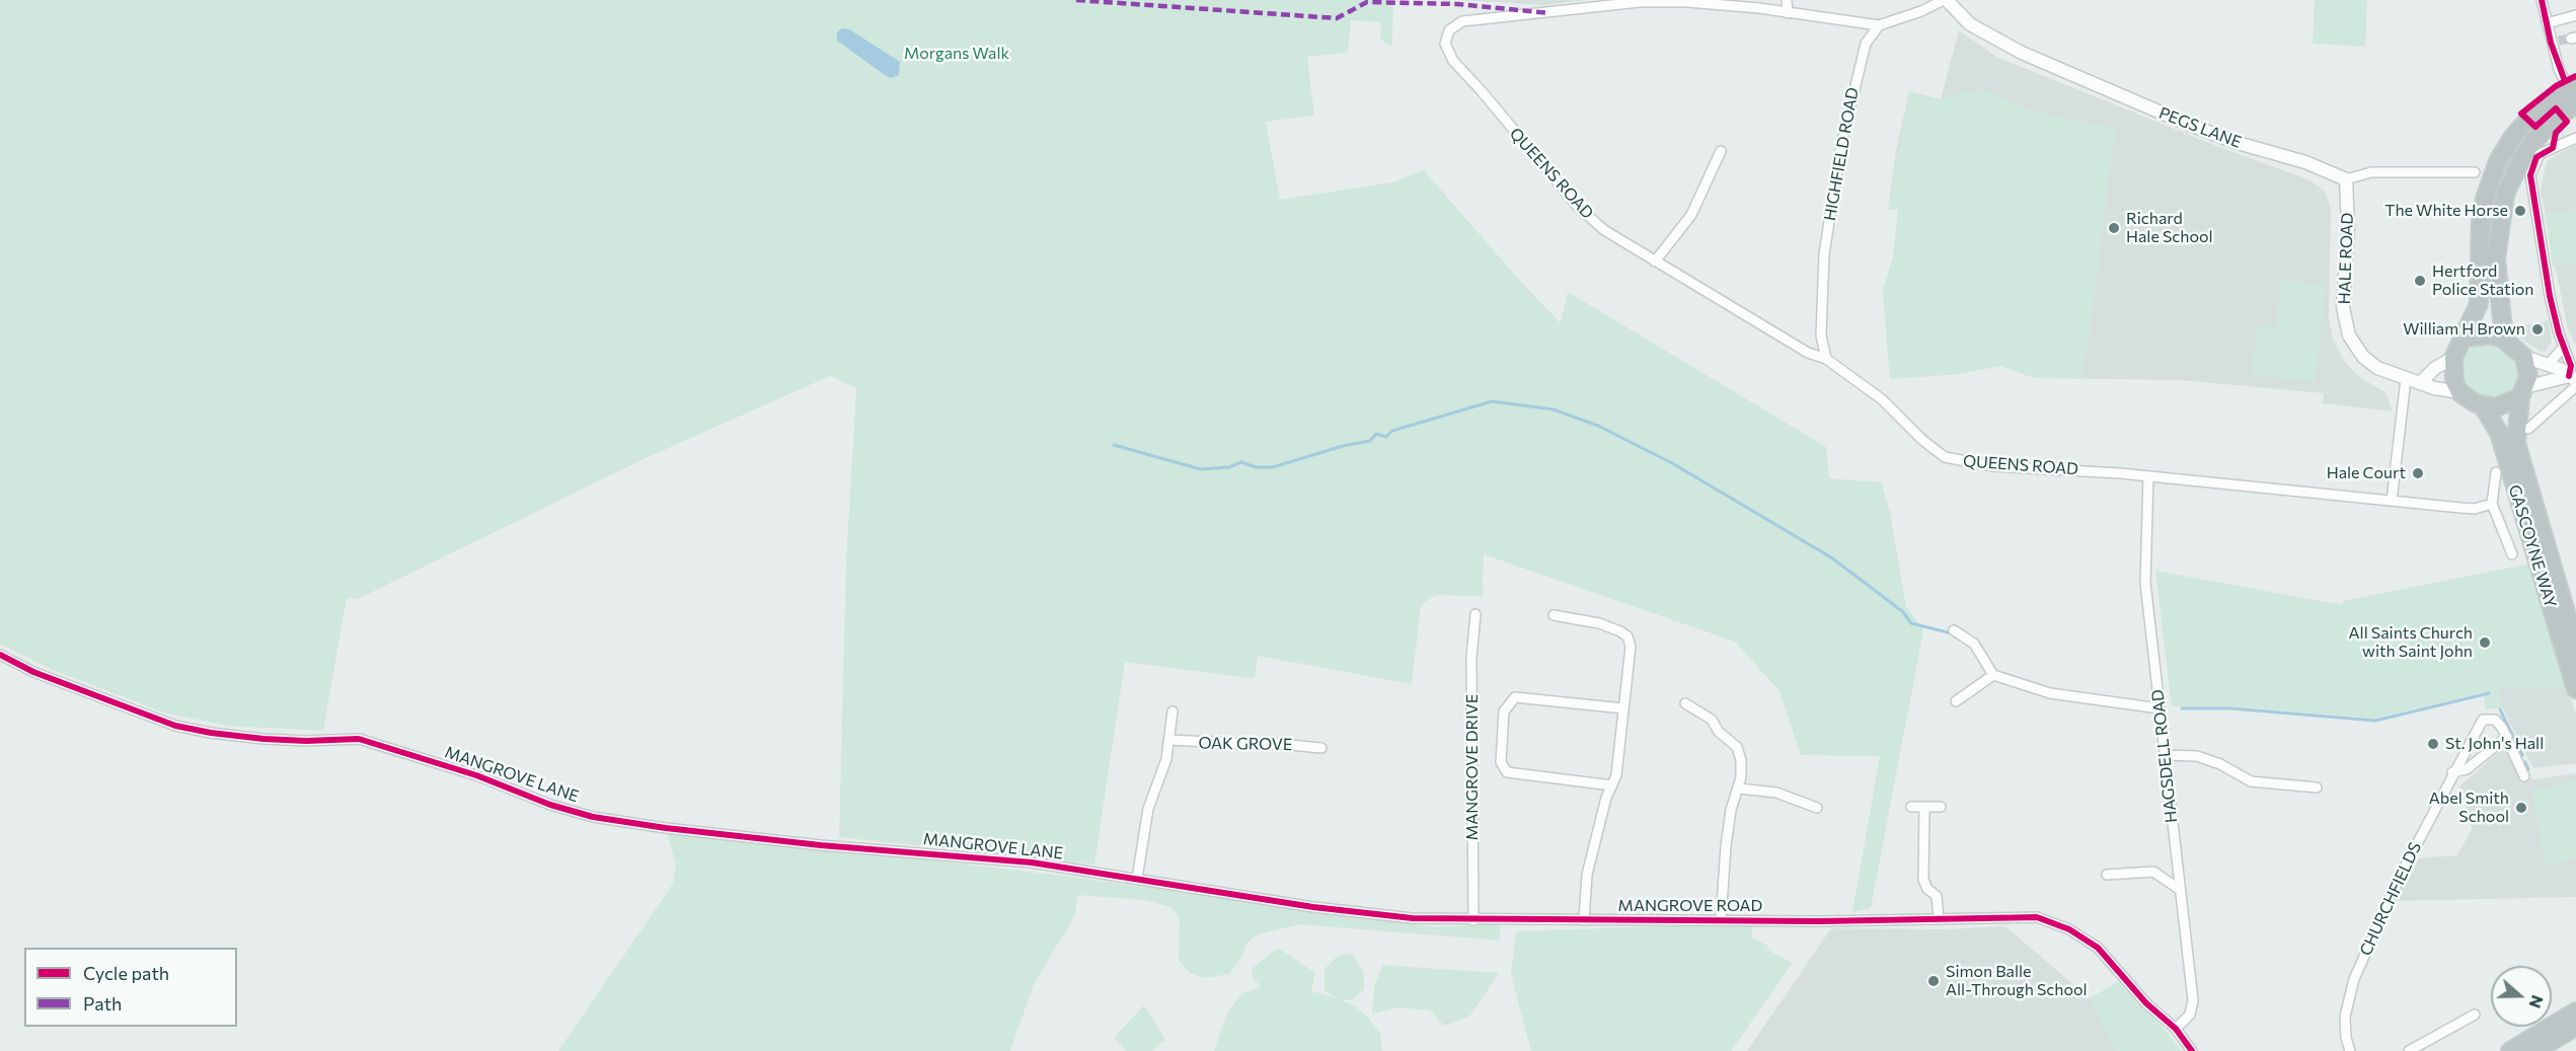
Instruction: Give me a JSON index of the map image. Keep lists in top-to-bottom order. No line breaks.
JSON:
{"streets":{"highway":["GASCOYNE WAY"],"main road":["PEGS LANE","HALE ROAD"],"street":["HIGHFIELD ROAD","QUEENS ROAD","OAK GROVE","HAGSDELL ROAD","MANGROVE DRIVE","MANGROVE LANE","CHURCHFIELDS","MANGROVE ROAD"]},"crossings":[["PEGS LANE","HALE ROAD"],["HIGHFIELD ROAD","QUEENS ROAD"],["QUEENS ROAD","HAGSDELL ROAD"],["HALE ROAD","GASCOYNE WAY"],["HAGSDELL ROAD","MANGROVE ROAD"],["MANGROVE DRIVE","MANGROVE ROAD"],["MANGROVE LANE","MANGROVE ROAD"]],"parks":["Morgans Walk"],"places":["The White Horse","Richard Hale School","Hertford Police Station","William H Brown","Hale Court","All Saints Church with Saint John","St. John's Hall","Abel Smith School","Simon Balle All-Through School"],"legend":["Cycle path","Path"],"north":"right"}
